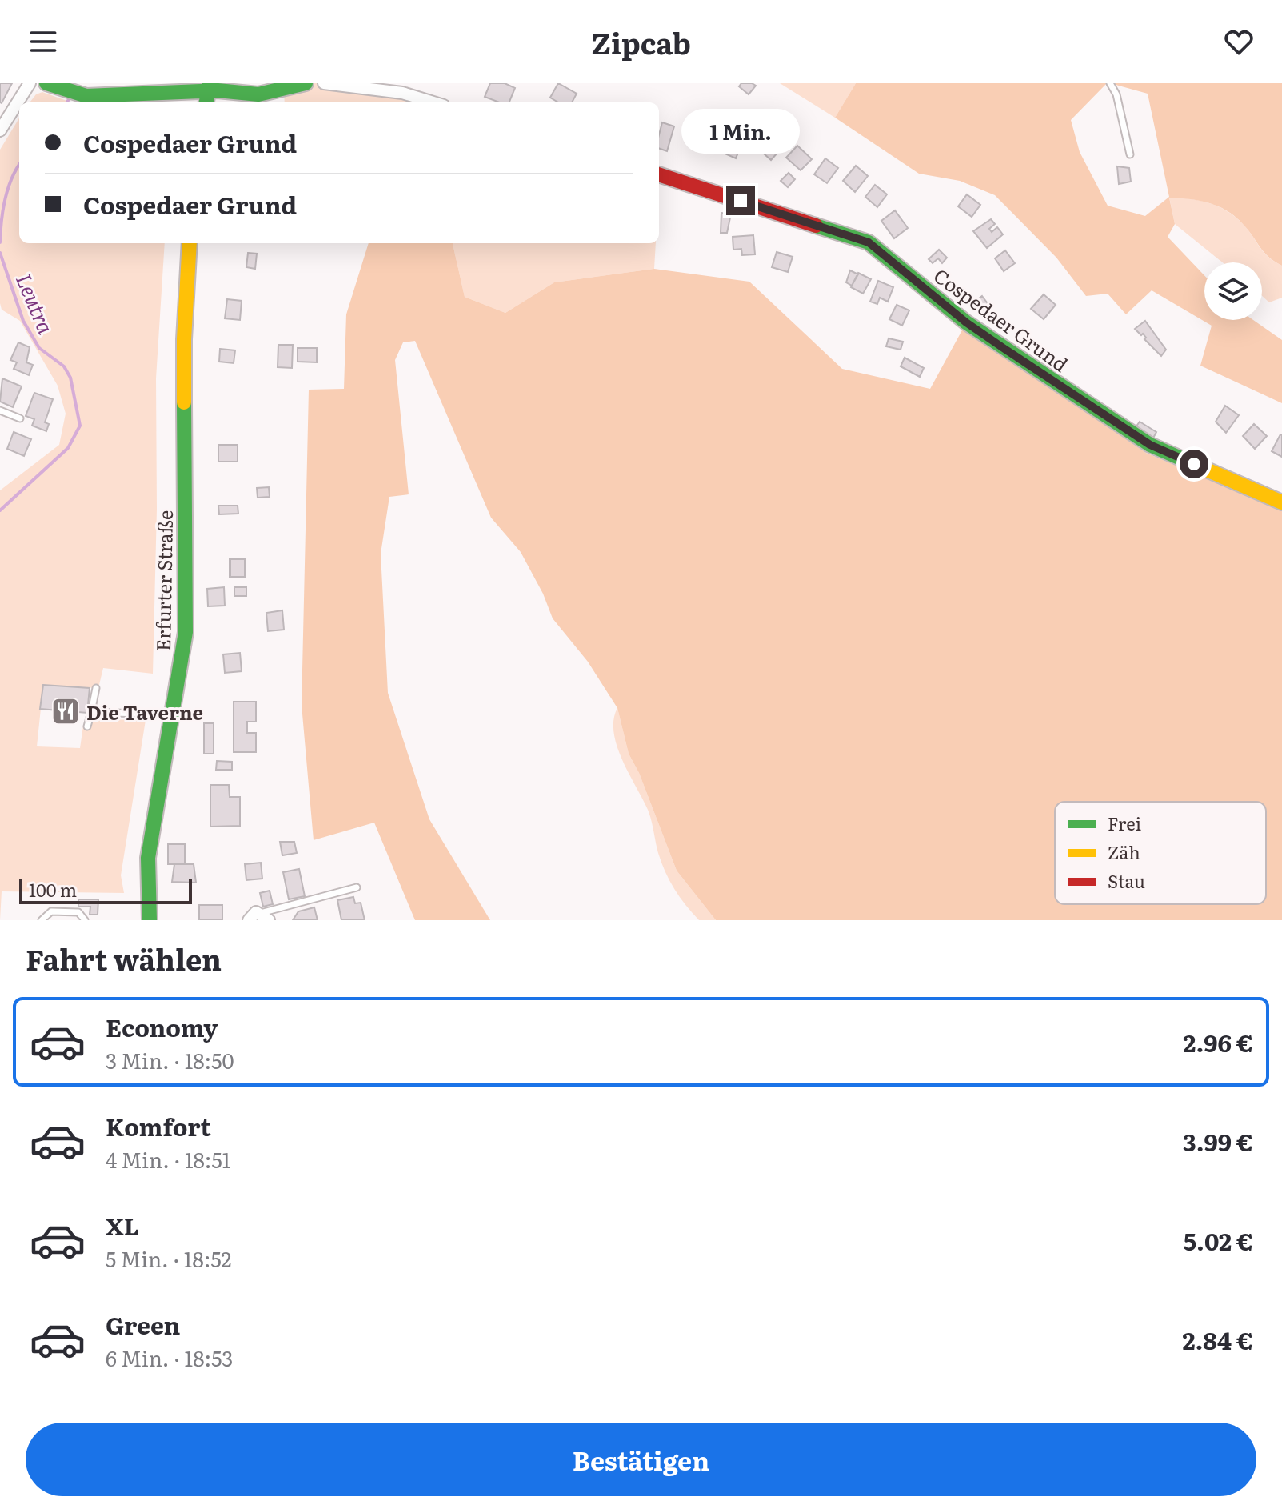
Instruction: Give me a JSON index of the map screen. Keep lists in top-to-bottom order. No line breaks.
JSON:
{"streets":{"street":["Cospedaer Grund","Erfurter Straße"]},"water":["Leutra"],"places":{"restaurant":["Die Taverne"]},"legend":["Frei","Zäh","Stau"],"scale_bar":"100 m","page":{"header":"Zipcab","banner":["Cospedaer Grund","Cospedaer Grund"],"bubble":"1 Min.","scale":"100 m","heading":"Fahrt wählen","list":[{"name":"Economy","note":"3 Min. · 18:50","value":"2.96 €"},{"name":"Komfort","note":"4 Min. · 18:51","value":"3.99 €"},{"name":"XL","note":"5 Min. · 18:52","value":"5.02 €"},{"name":"Green","note":"6 Min. · 18:53","value":"2.84 €"}],"buttons":"Bestätigen"}}
